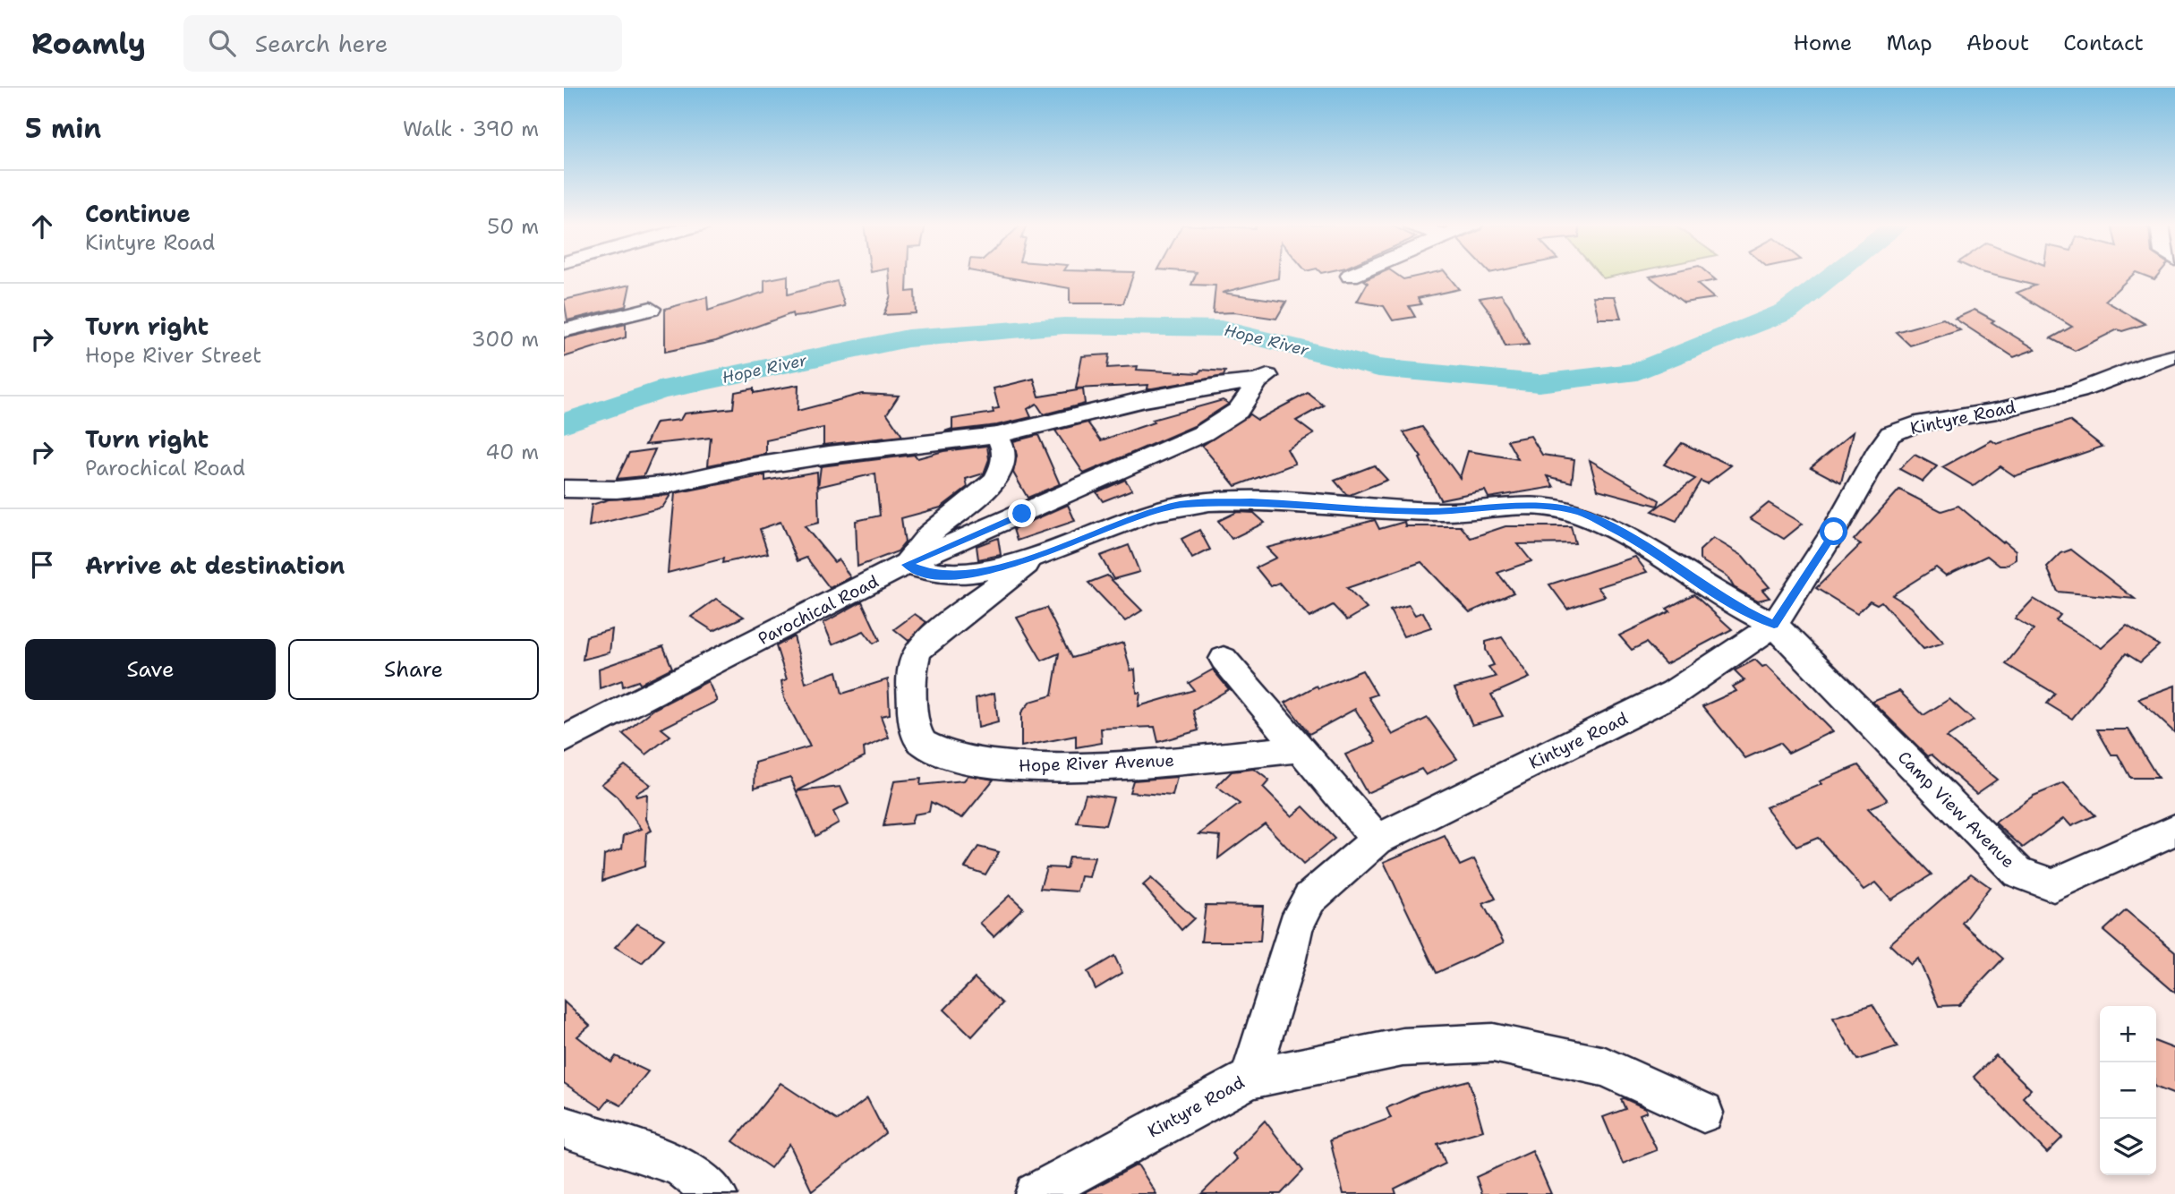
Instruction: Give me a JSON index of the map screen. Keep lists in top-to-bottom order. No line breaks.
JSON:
{"streets":{"street":["Kintyre Road","Parochical Road","Hope River Avenue","Camp View Avenue"]},"crossings":[["Kintyre Road","Camp View Avenue"]],"water":["Hope River"],"page":{"header":"Roamly","search":"Search here","nav":["Home","Map","About","Contact"],"heading":["5 min","Walk · 390 m"],"list":[["Continue","Kintyre Road","50 m"],["Turn right","Hope River Street","300 m"],["Turn right","Parochical Road","40 m"],"Arrive at destination"],"buttons":["Save","Share"],"map_buttons":["+","−"]}}
